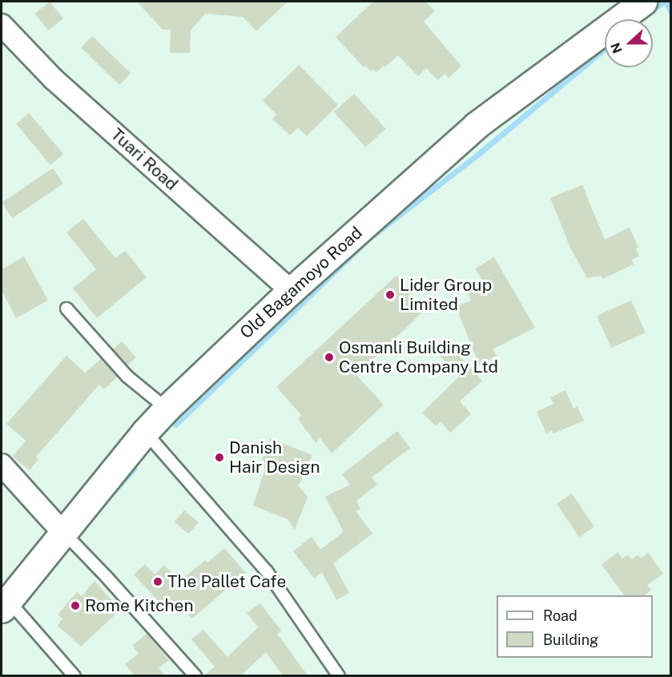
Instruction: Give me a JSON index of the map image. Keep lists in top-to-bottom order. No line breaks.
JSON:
{"streets":{"main road":["Old Bagamoyo Road"],"street":["Tuari Road"]},"crossings":[["Tuari Road","Old Bagamoyo Road"]],"places":["Lider Group Limited","Osmanli Building Centre Company Ltd","Danish Hair Design","The Pallet Cafe","Rome Kitchen"],"legend":["Road","Building"],"north":"left"}
